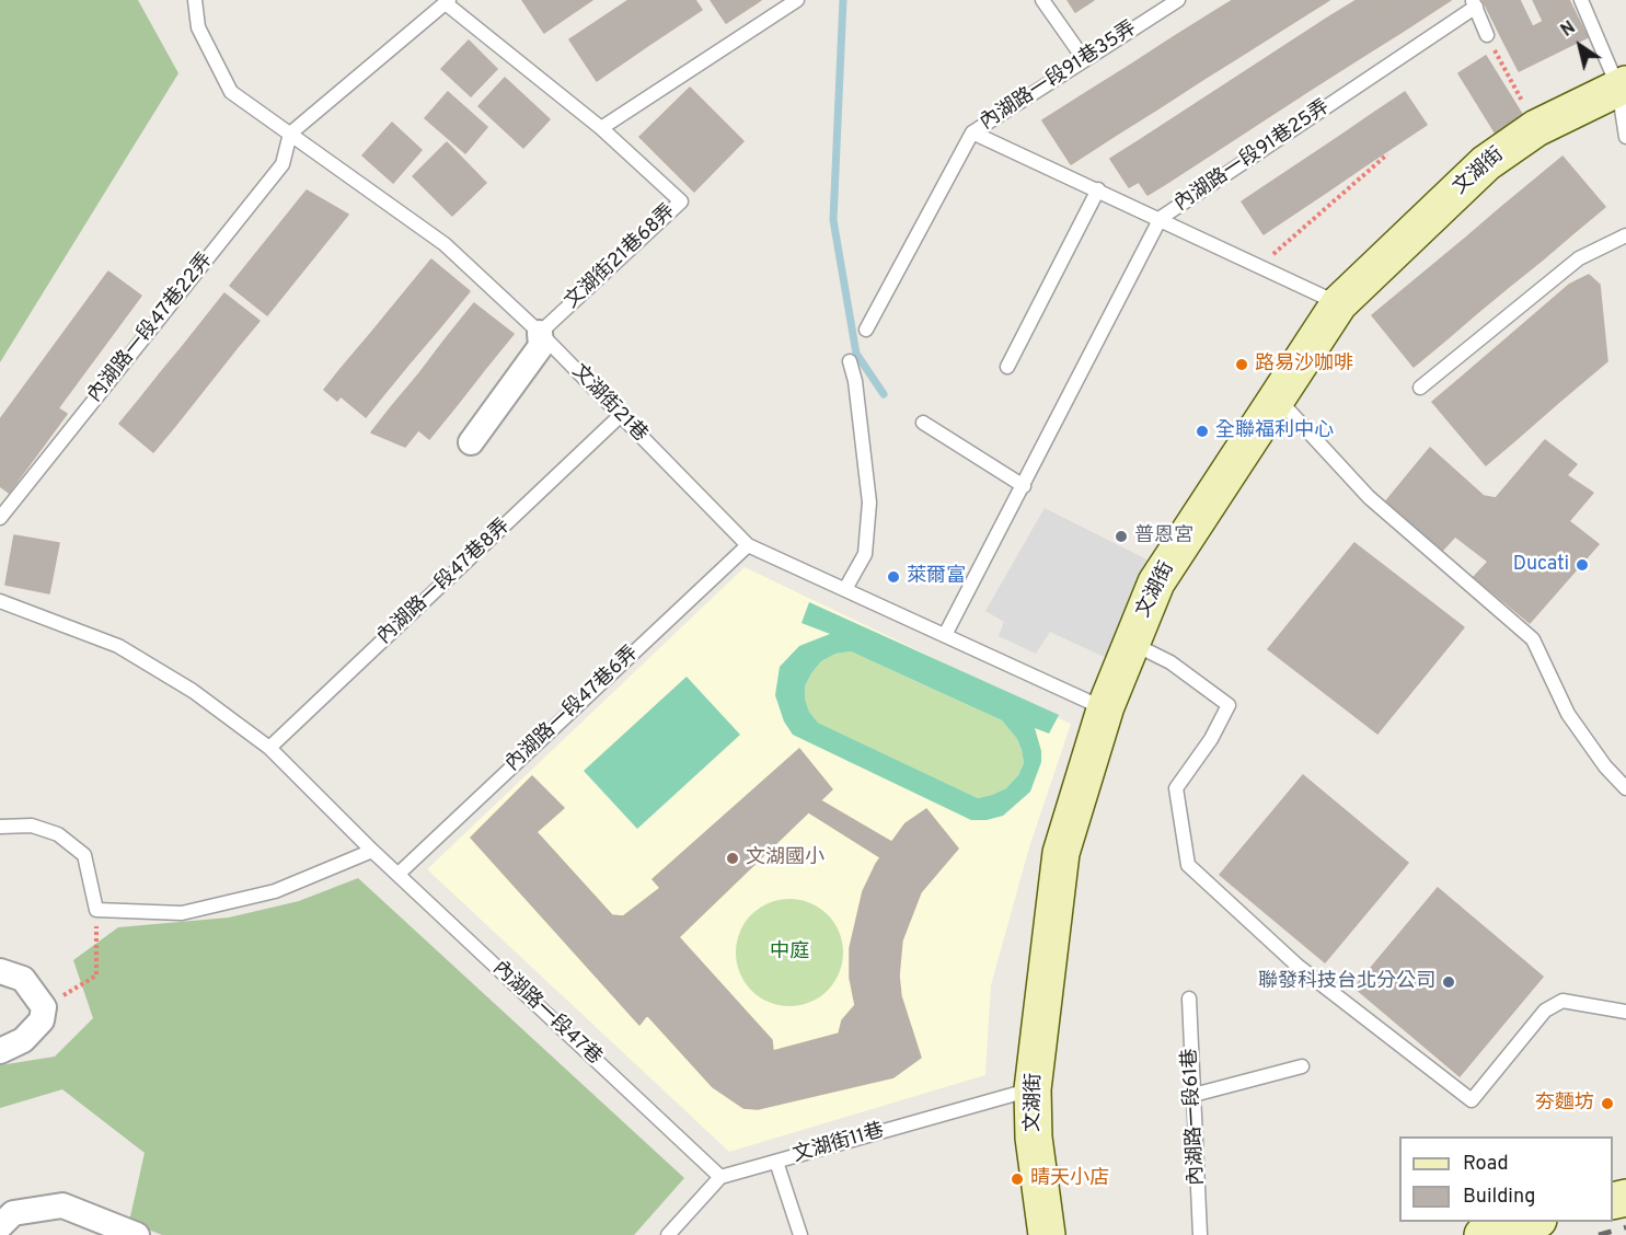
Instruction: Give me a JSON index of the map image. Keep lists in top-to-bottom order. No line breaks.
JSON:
{"streets":{"street":["文湖街"],"lane":["內湖路一段91巷35弄","內湖路一段91巷25弄","文湖街21巷68弄","內湖路一段47巷22弄","文湖街21巷","內湖路一段47巷8弄","內湖路一段47巷6弄","內湖路一段47巷","內湖路一段61巷","文湖街11巷"]},"crossings":[["內湖路一段91巷35弄","內湖路一段91巷25弄"],["內湖路一段91巷25弄","文湖街"],["文湖街","文湖街21巷"],["文湖街","文湖街11巷"],["文湖街21巷68弄","內湖路一段47巷22弄"],["文湖街21巷68弄","文湖街21巷"],["內湖路一段47巷22弄","文湖街21巷"],["文湖街21巷","內湖路一段47巷8弄"],["文湖街21巷","內湖路一段47巷6弄"],["內湖路一段47巷8弄","內湖路一段47巷"],["內湖路一段47巷6弄","內湖路一段47巷"],["內湖路一段47巷","文湖街11巷"]],"parks":["中庭"],"places":["路易沙咖啡","全聯福利中心","普恩宮","Ducati","萊爾富","文湖國小","聯發科技台北分公司","夯麵坊","晴天小店"],"legend":["Road","Building"],"north":"top left"}
